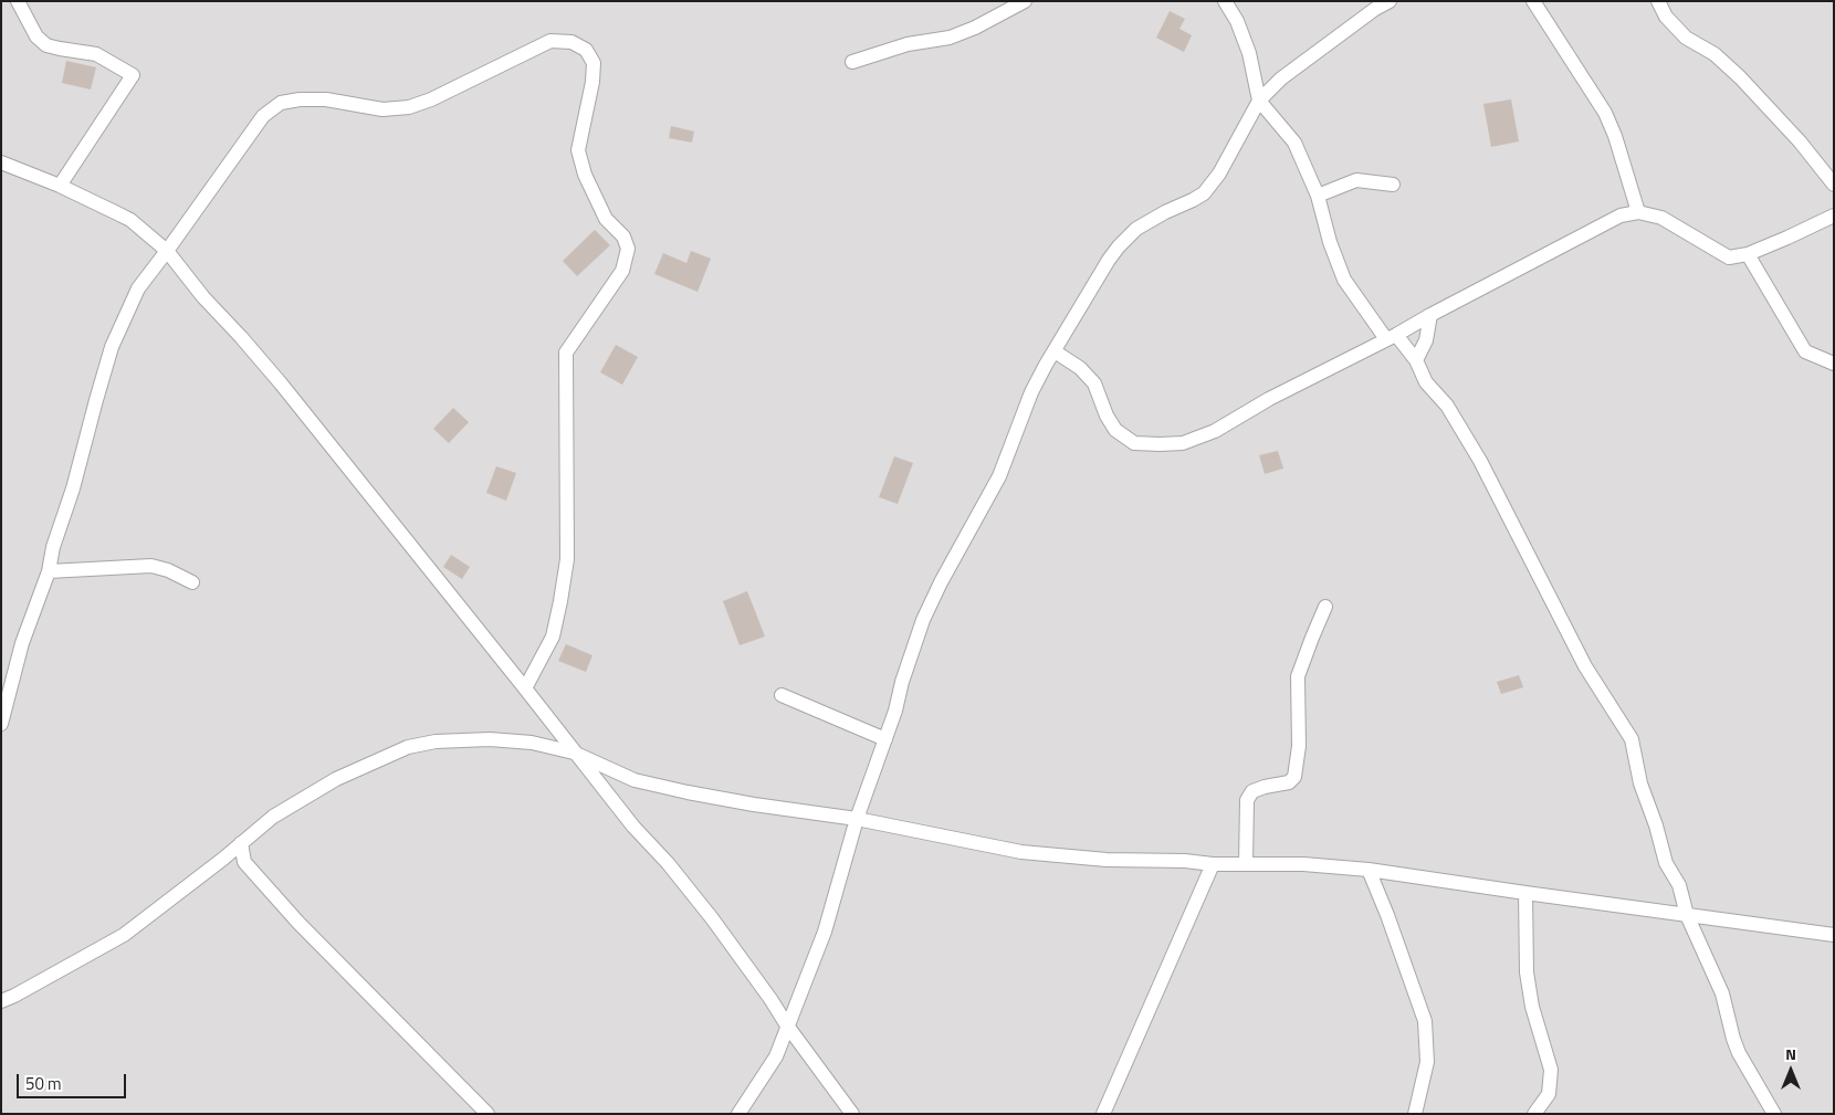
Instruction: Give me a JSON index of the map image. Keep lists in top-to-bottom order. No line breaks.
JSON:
{"scale_bar":"50 m","north":"top"}
